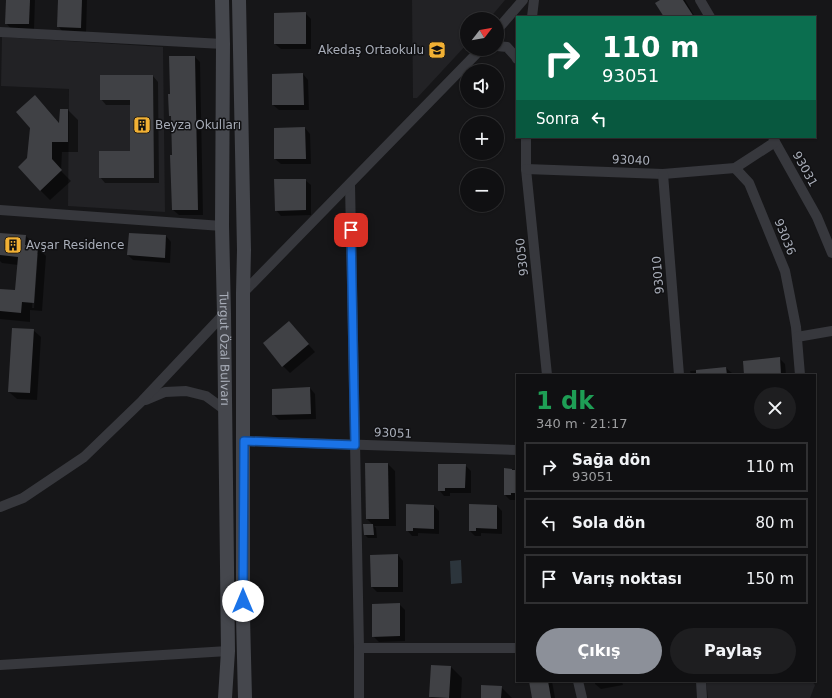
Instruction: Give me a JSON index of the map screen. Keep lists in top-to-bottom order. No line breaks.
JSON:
{"streets":{"main road":["Turgut Özal Bulvarı"],"street":["93040","93031","93036","93050","93010","93051"]},"crossings":[["93040","93036"],["93040","93050"],["93040","93010"],["Turgut Özal Bulvarı","93051"]],"places":{"school or university":["Akedaş Ortaokulu"],"building":["Beyza Okulları","Avşar Residence"]},"north":"top right","page":{"map_buttons":["+","−"],"turn":["110 m","93051"],"then":"Sonra","heading":["1 dk","340 m · 21:17"],"list":[{"name":"Sağa dön","note":"93051","value":"110 m"},{"name":"Sola dön","value":"80 m"},{"name":"Varış noktası","value":"150 m"}],"buttons":["Çıkış","Paylaş"]}}
